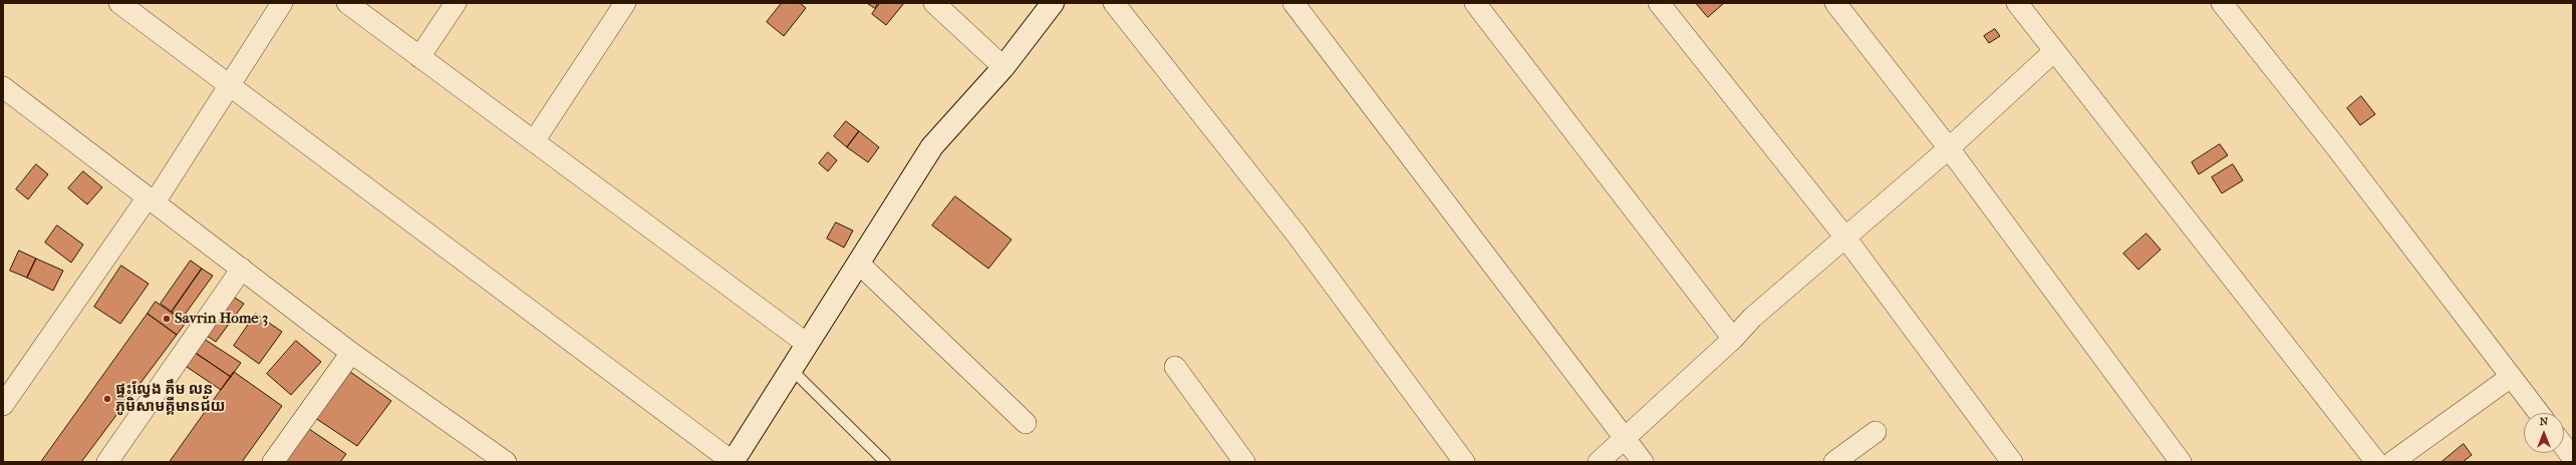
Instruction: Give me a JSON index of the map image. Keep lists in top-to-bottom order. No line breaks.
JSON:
{"places":["Savrin Home 3","ផ្ទះល្វែង គឹម លន ភូមិសាមគ្គីមានជ័យ"],"north":"top"}
